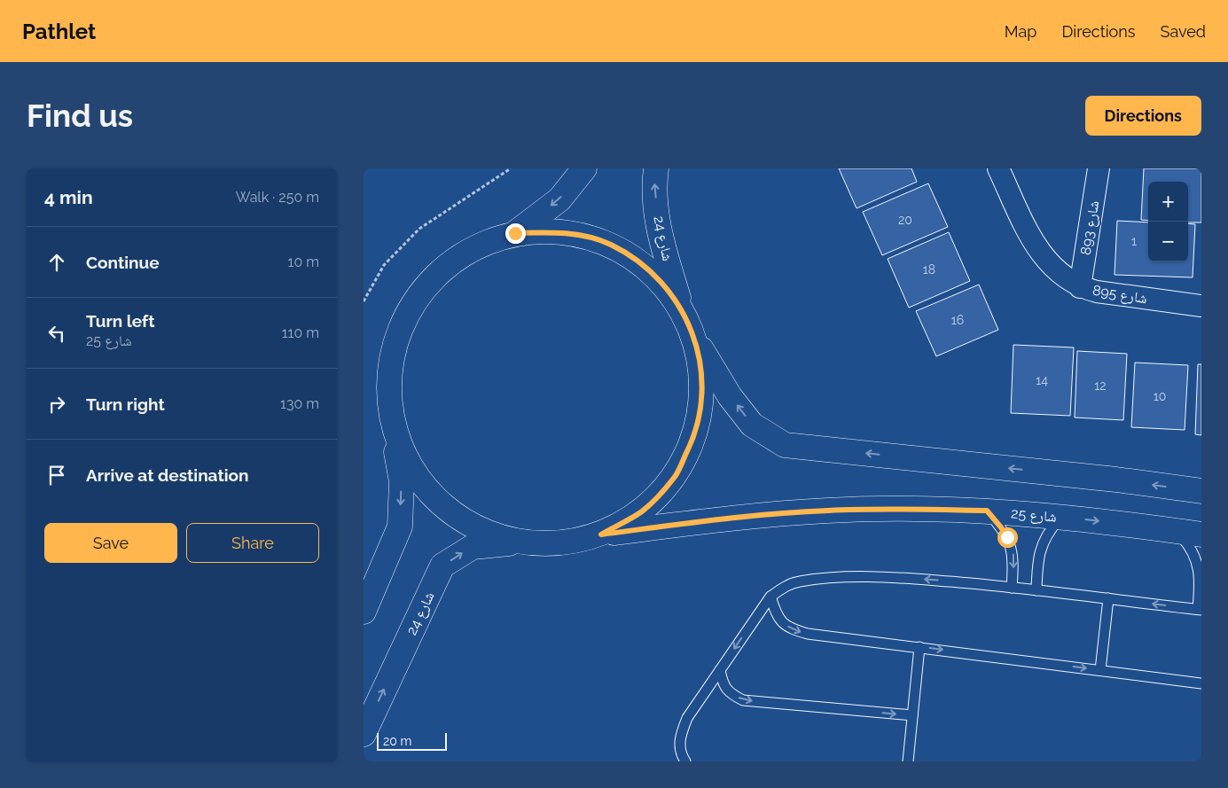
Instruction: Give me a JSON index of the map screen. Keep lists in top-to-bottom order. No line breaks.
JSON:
{"streets":{"street":["شارع 893","شارع 24","شارع 895","شارع 25"]},"crossings":[["شارع 893","شارع 895"]],"house_numbers":["20","1","18","16","14","12","10"],"scale_bar":"20 m","page":{"header":"Pathlet","nav":["Map","Directions","Saved"],"buttons":["Directions",["Save","Share"]],"title":"Find us","heading":["4 min","Walk · 250 m"],"map_buttons":["+","−"],"list":[["Continue","10 m"],["Turn left","شارع 25","110 m"],["Turn right","130 m"],"Arrive at destination"],"scale":"20 m"}}
